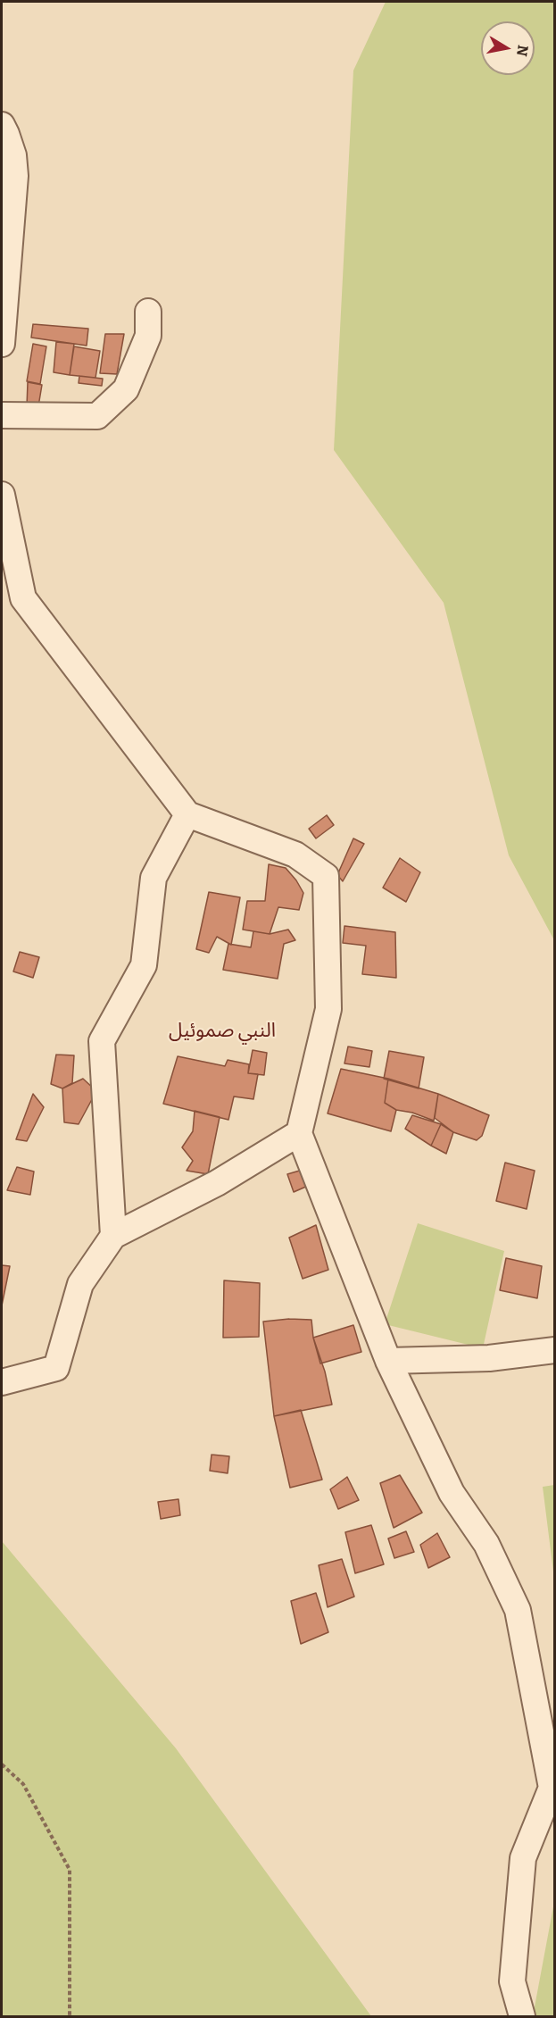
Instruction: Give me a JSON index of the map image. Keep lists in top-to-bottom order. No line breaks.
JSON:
{"districts":["النبي صموئيل"],"north":"right"}
